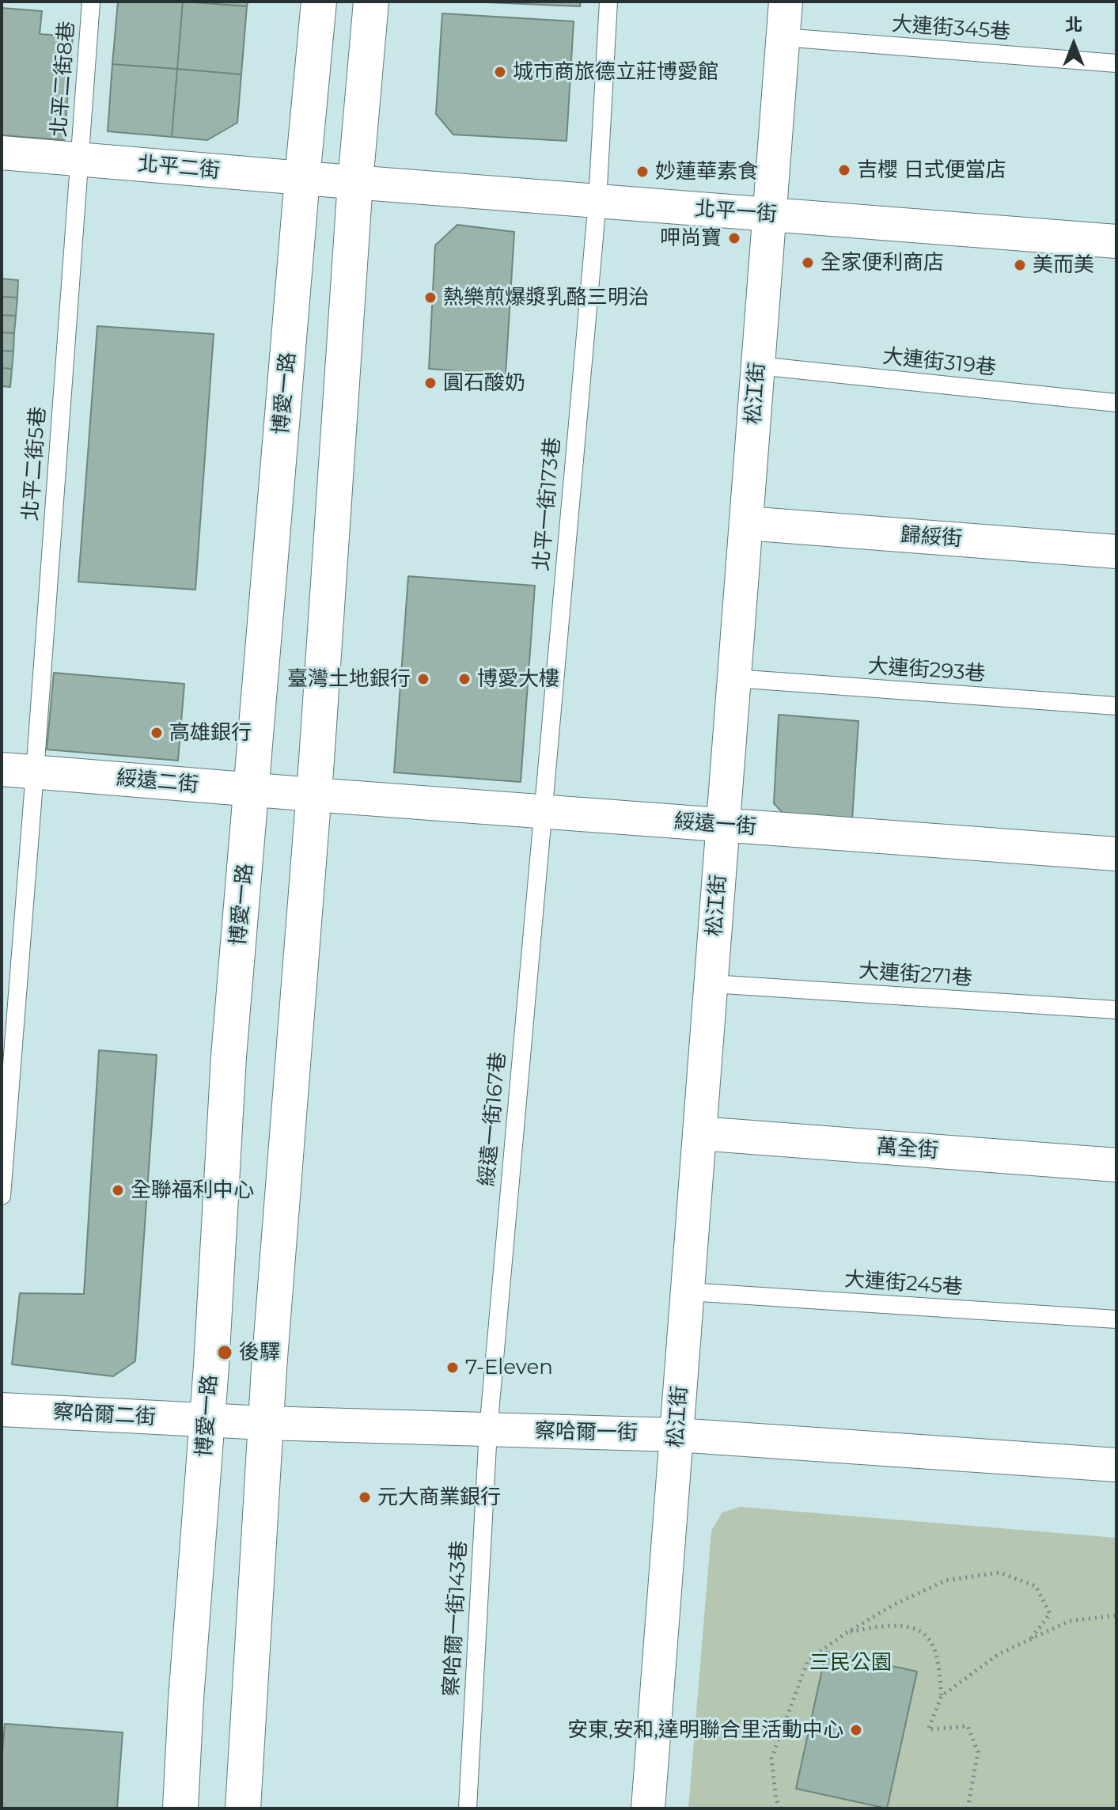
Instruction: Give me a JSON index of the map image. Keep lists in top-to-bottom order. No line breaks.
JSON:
{"streets":{"main road":["博愛一路"],"street":["北平二街","北平一街","松江街","歸綏街","綏遠二街","綏遠一街","萬全街","察哈爾二街","察哈爾一街"],"lane":["大連街345巷","北平二街8巷","大連街319巷","北平二街5巷","北平一街173巷","大連街293巷","大連街271巷","綏遠一街167巷","大連街245巷","察哈爾一街143巷"]},"crossings":[["大連街345巷","松江街"],["北平二街8巷","北平二街"],["北平二街8巷","北平二街5巷"],["北平二街","北平一街"],["北平二街","博愛一路"],["北平二街","北平二街5巷"],["北平一街","松江街"],["北平一街","北平一街173巷"],["大連街319巷","松江街"],["博愛一路","綏遠二街"],["博愛一路","察哈爾二街"],["博愛一路","察哈爾一街"],["松江街","歸綏街"],["松江街","大連街293巷"],["松江街","綏遠一街"],["松江街","大連街271巷"],["松江街","萬全街"],["松江街","大連街245巷"],["松江街","察哈爾一街"],["北平二街5巷","綏遠二街"],["北平一街173巷","綏遠一街"],["北平一街173巷","綏遠一街167巷"],["綏遠二街","綏遠一街"],["綏遠一街","綏遠一街167巷"],["綏遠一街167巷","察哈爾一街"],["綏遠一街167巷","察哈爾一街143巷"],["察哈爾二街","察哈爾一街"],["察哈爾一街","察哈爾一街143巷"]],"parks":["三民公園"],"places":["城市商旅德立莊博愛館","吉櫻 日式便當店","妙蓮華素食","呷尚寶","全家便利商店","美而美","熱樂煎爆漿乳酪三明治","圓石酸奶","臺灣土地銀行","博愛大樓","高雄銀行","全聯福利中心","後驛","7-Eleven","元大商業銀行","安東,安和,達明聯合里活動中心"],"north":"top"}
